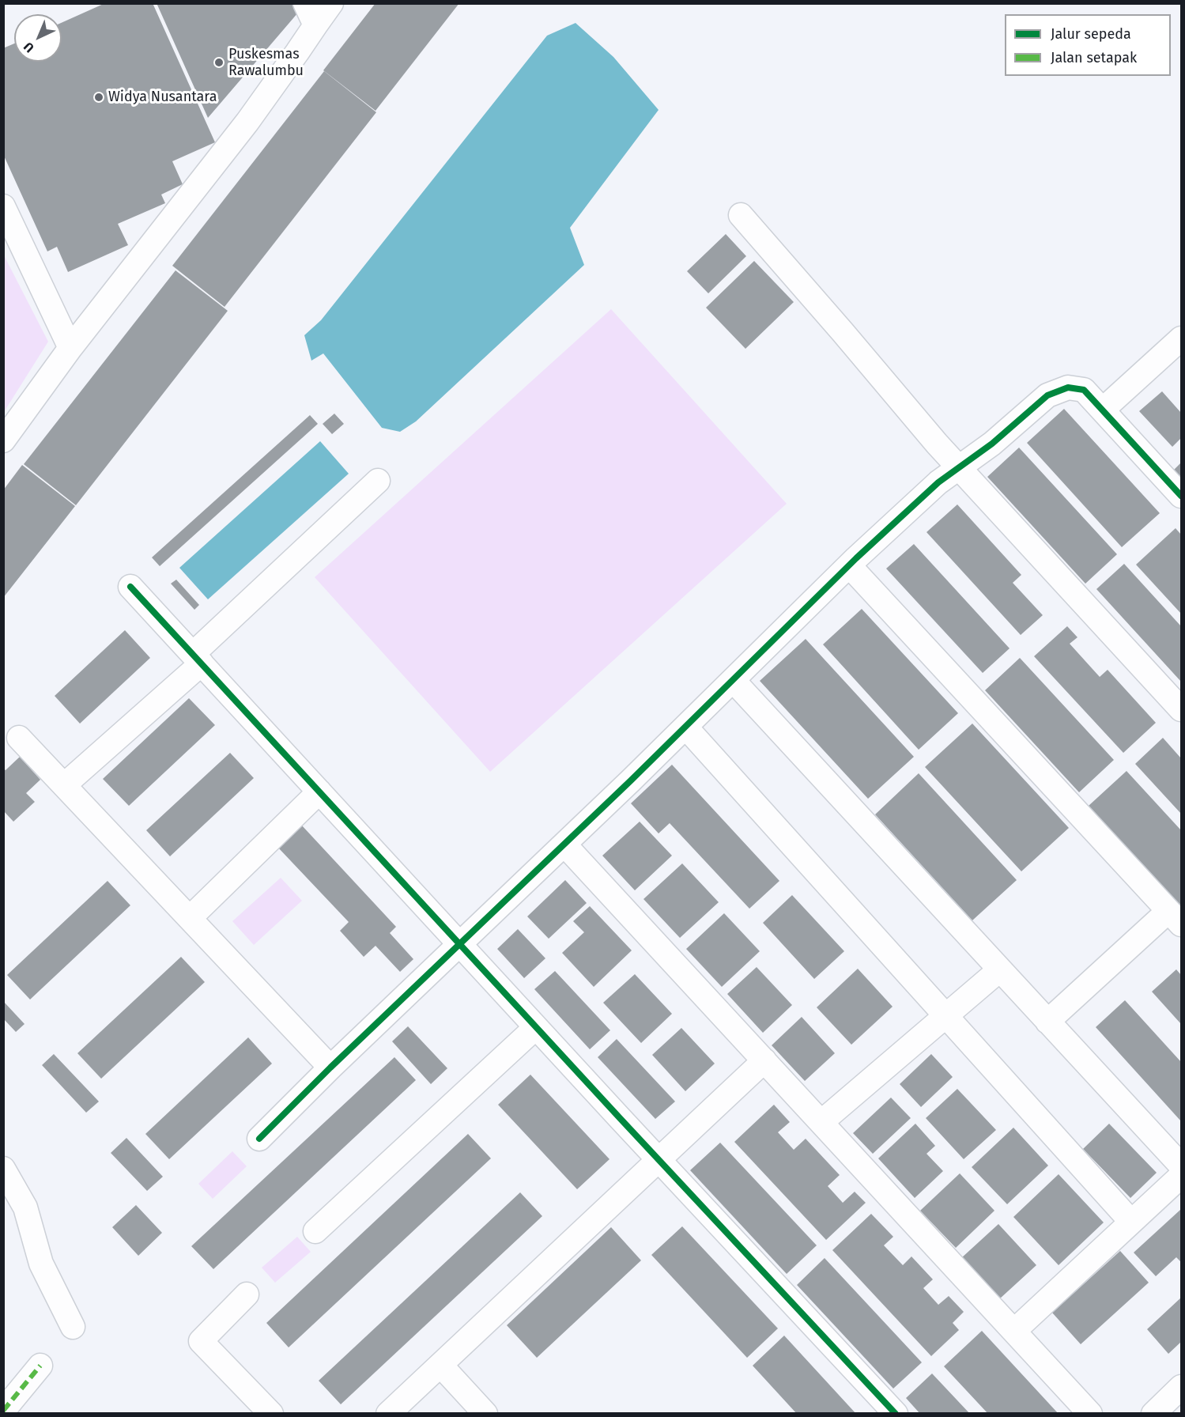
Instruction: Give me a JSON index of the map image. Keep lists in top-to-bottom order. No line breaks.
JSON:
{"places":["Puskesmas Rawalumbu","Widya Nusantara"],"legend":["Jalur sepeda","Jalan setapak"],"north":"bottom left"}
